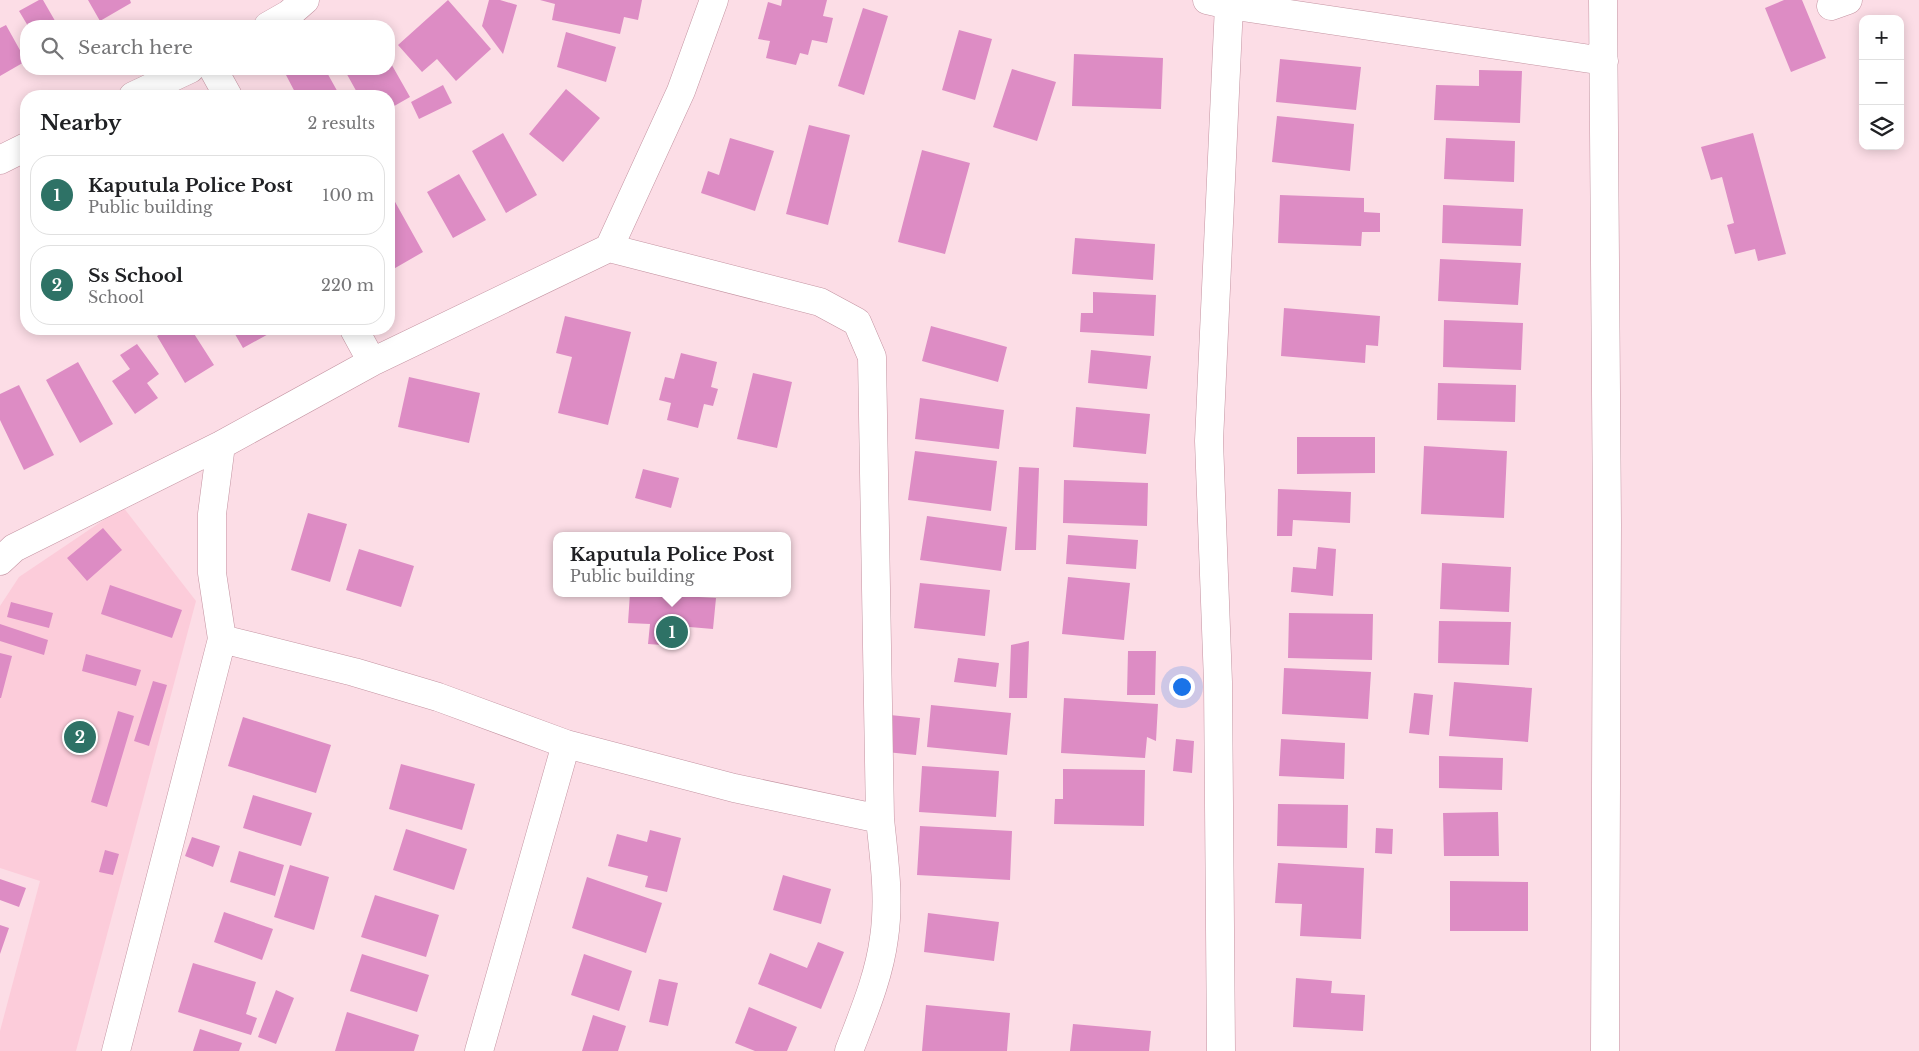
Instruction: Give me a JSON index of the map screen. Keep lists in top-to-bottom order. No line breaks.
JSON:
{"page":{"map_buttons":["+","−"],"search":"Search here","heading":["Nearby","2 results"],"list":[{"mark":"1","name":"Kaputula Police Post","note":"Public building","value":"100 m"},{"mark":"2","name":"Ss School","note":"School","value":"220 m"}],"popup":["Kaputula Police Post","Public building"],"pins":["1","2"]}}
